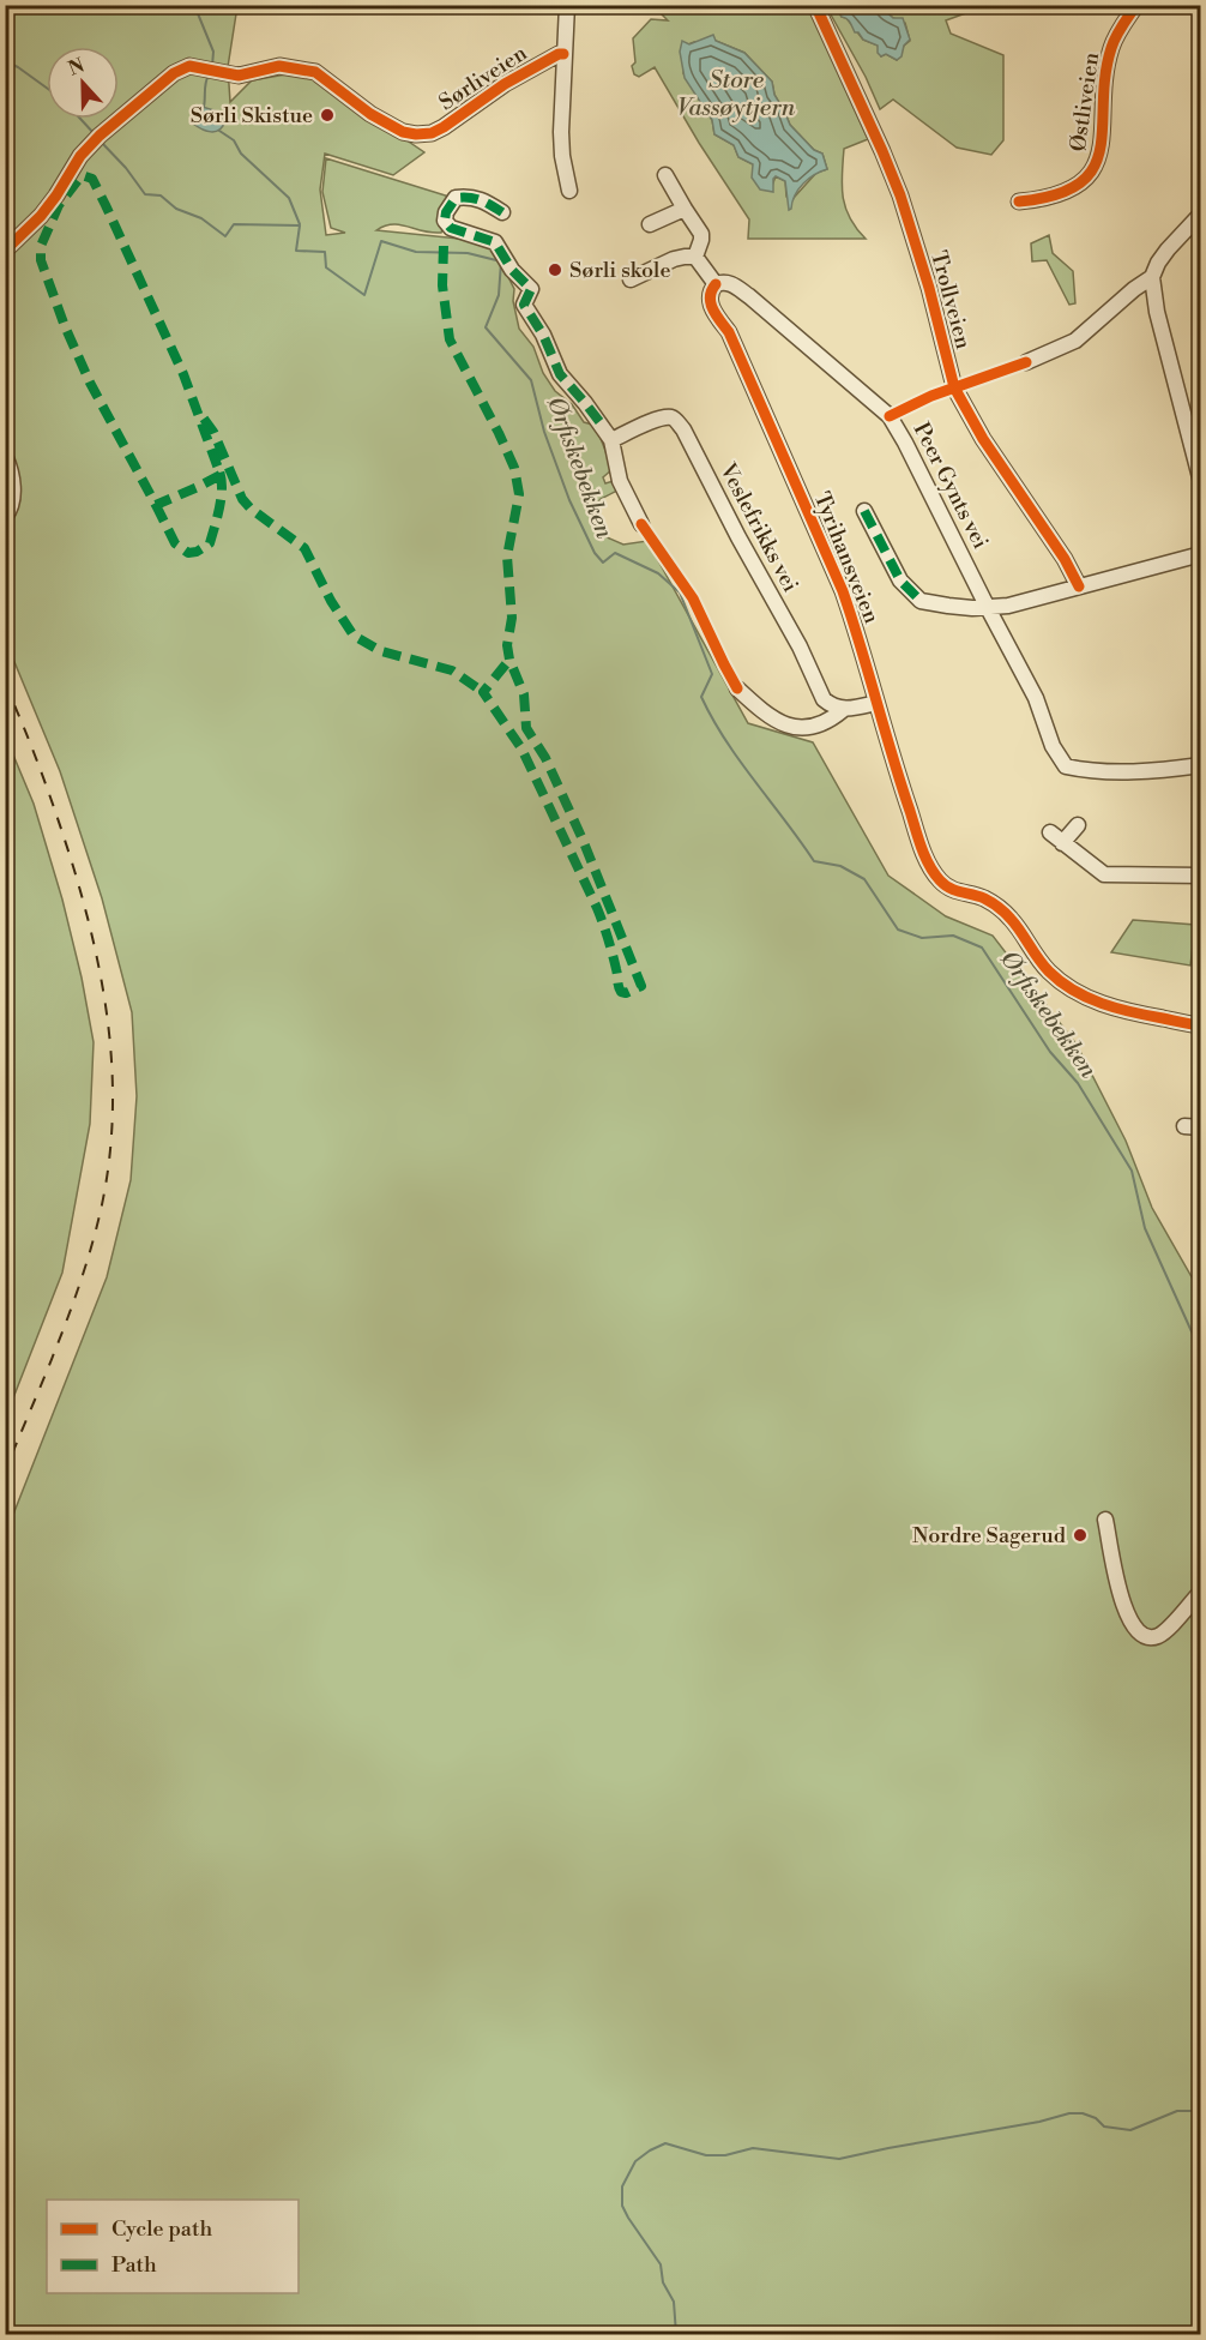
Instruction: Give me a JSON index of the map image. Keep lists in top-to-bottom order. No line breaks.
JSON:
{"streets":{"street":["Sørliveien","Østliveien","Trollveien","Peer Gynts vei","Veslefrikks vei","Tyrihansveien"]},"crossings":[["Peer Gynts vei","Tyrihansveien"]],"water":["Store Vassøytjern","Ørfiskebekken"],"places":["Sørli Skistue","Sørli skole","Nordre Sagerud"],"legend":["Cycle path","Path"],"north":"top"}
